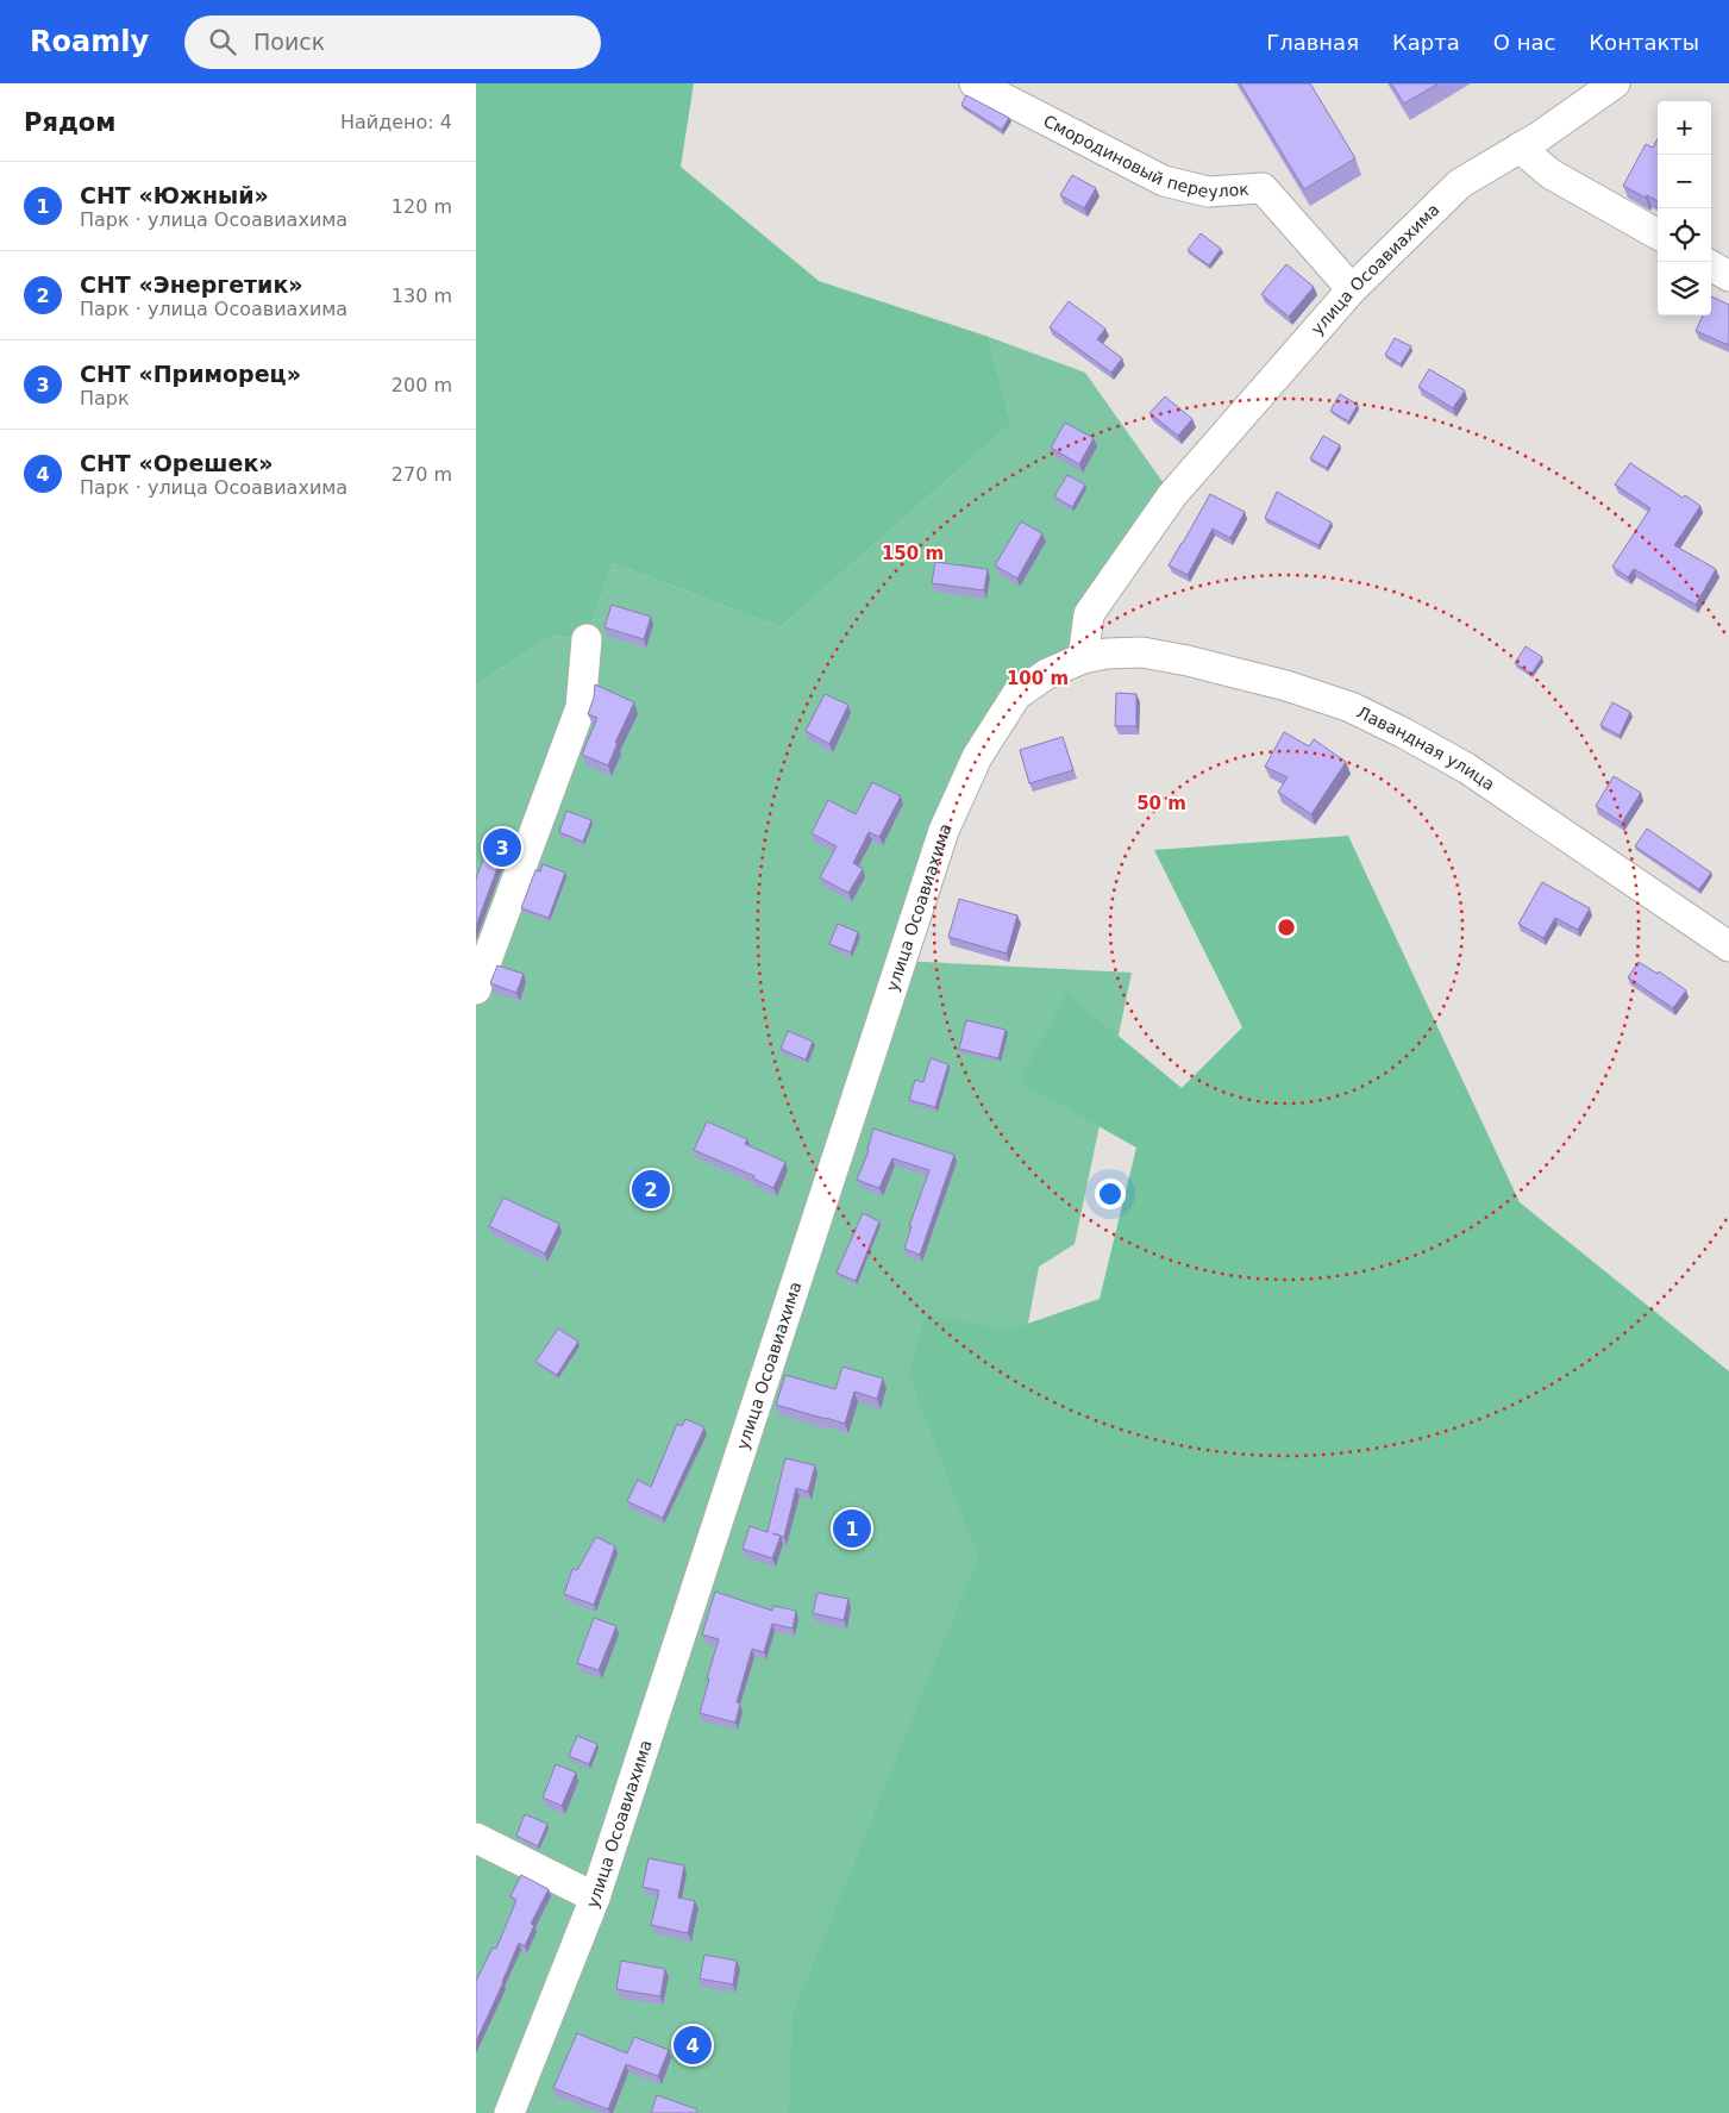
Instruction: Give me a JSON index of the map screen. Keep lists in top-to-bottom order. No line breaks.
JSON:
{"streets":{"street":["Смородиновый переулок","улица Осоавиахима","Лавандная улица"]},"crossings":[["Смородиновый переулок","улица Осоавиахима"],["улица Осоавиахима","Лавандная улица"]],"page":{"header":"Roamly","search":"Поиск","nav":["Главная","Карта","О нас","Контакты"],"heading":["Рядом","Найдено: 4"],"map_buttons":["+","−"],"list":[{"mark":"1","name":"СНТ «Южный»","note":"Парк · улица Осоавиахима","value":"120 m"},{"mark":"2","name":"СНТ «Энергетик»","note":"Парк · улица Осоавиахима","value":"130 m"},{"mark":"3","name":"СНТ «Приморец»","note":"Парк","value":"200 m"},{"mark":"4","name":"СНТ «Орешек»","note":"Парк · улица Осоавиахима","value":"270 m"}],"pins":["3","2","1","4"]},"rings":["150 m","100 m","50 m"]}
